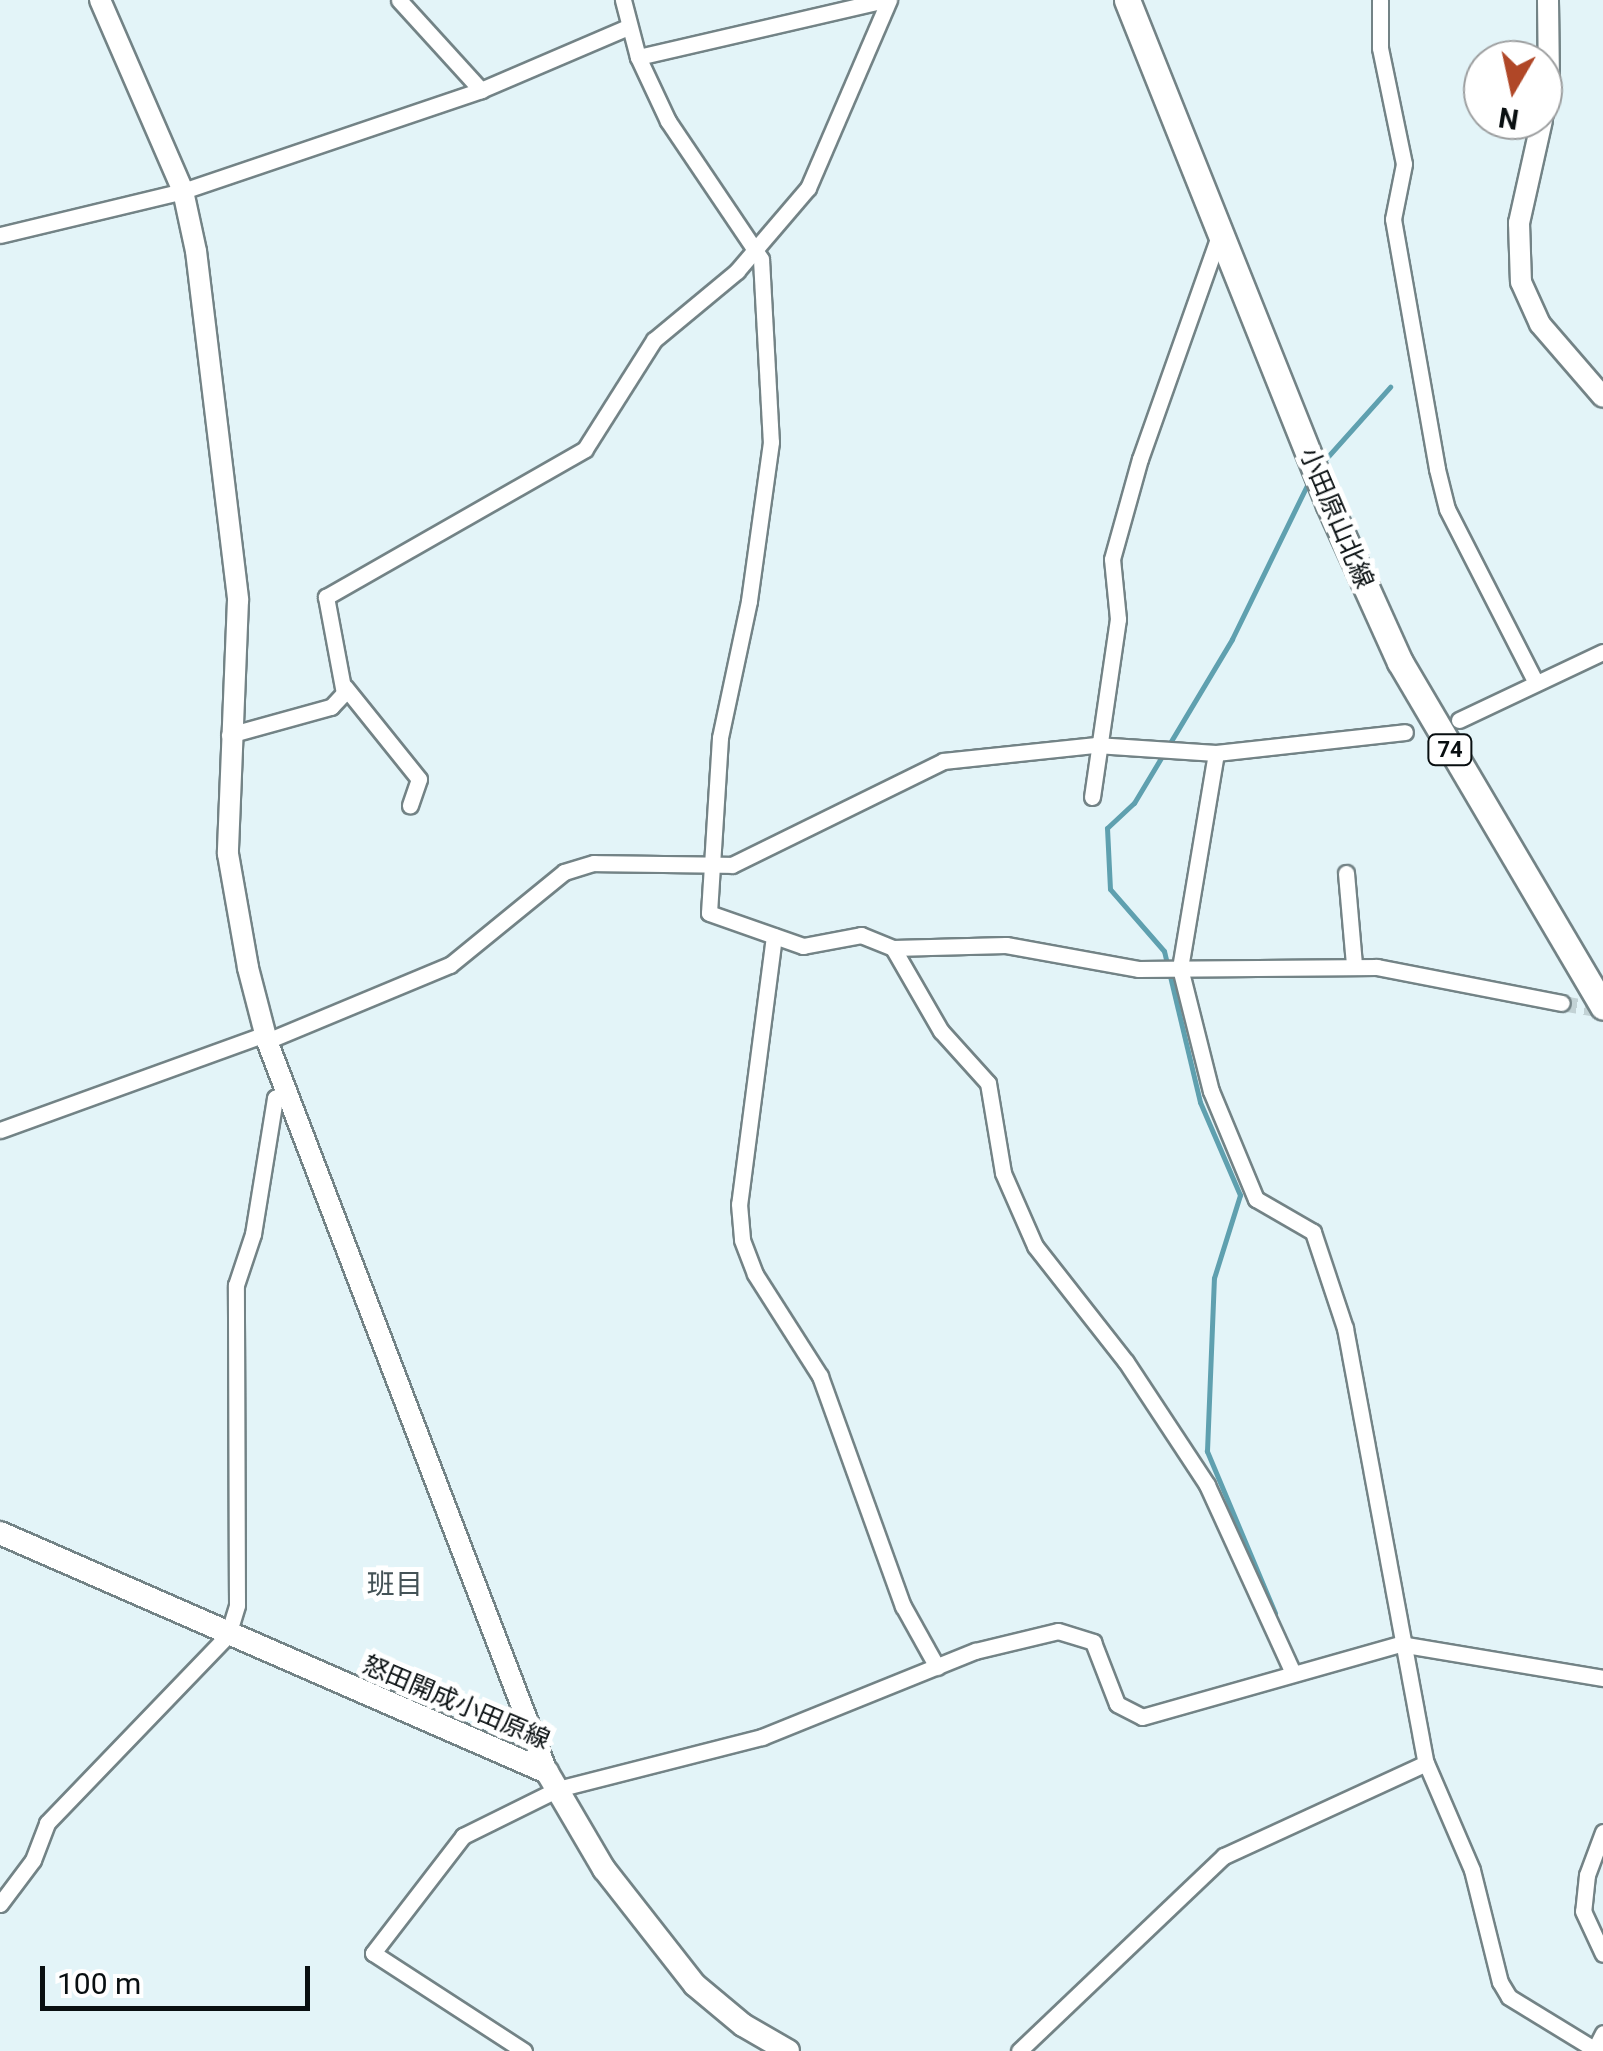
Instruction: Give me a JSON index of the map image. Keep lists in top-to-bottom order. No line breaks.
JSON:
{"streets":{"main road":["小田原山北線","74","怒田開成小田原線"]},"districts":["班目"],"scale_bar":"100 m","north":"bottom"}
